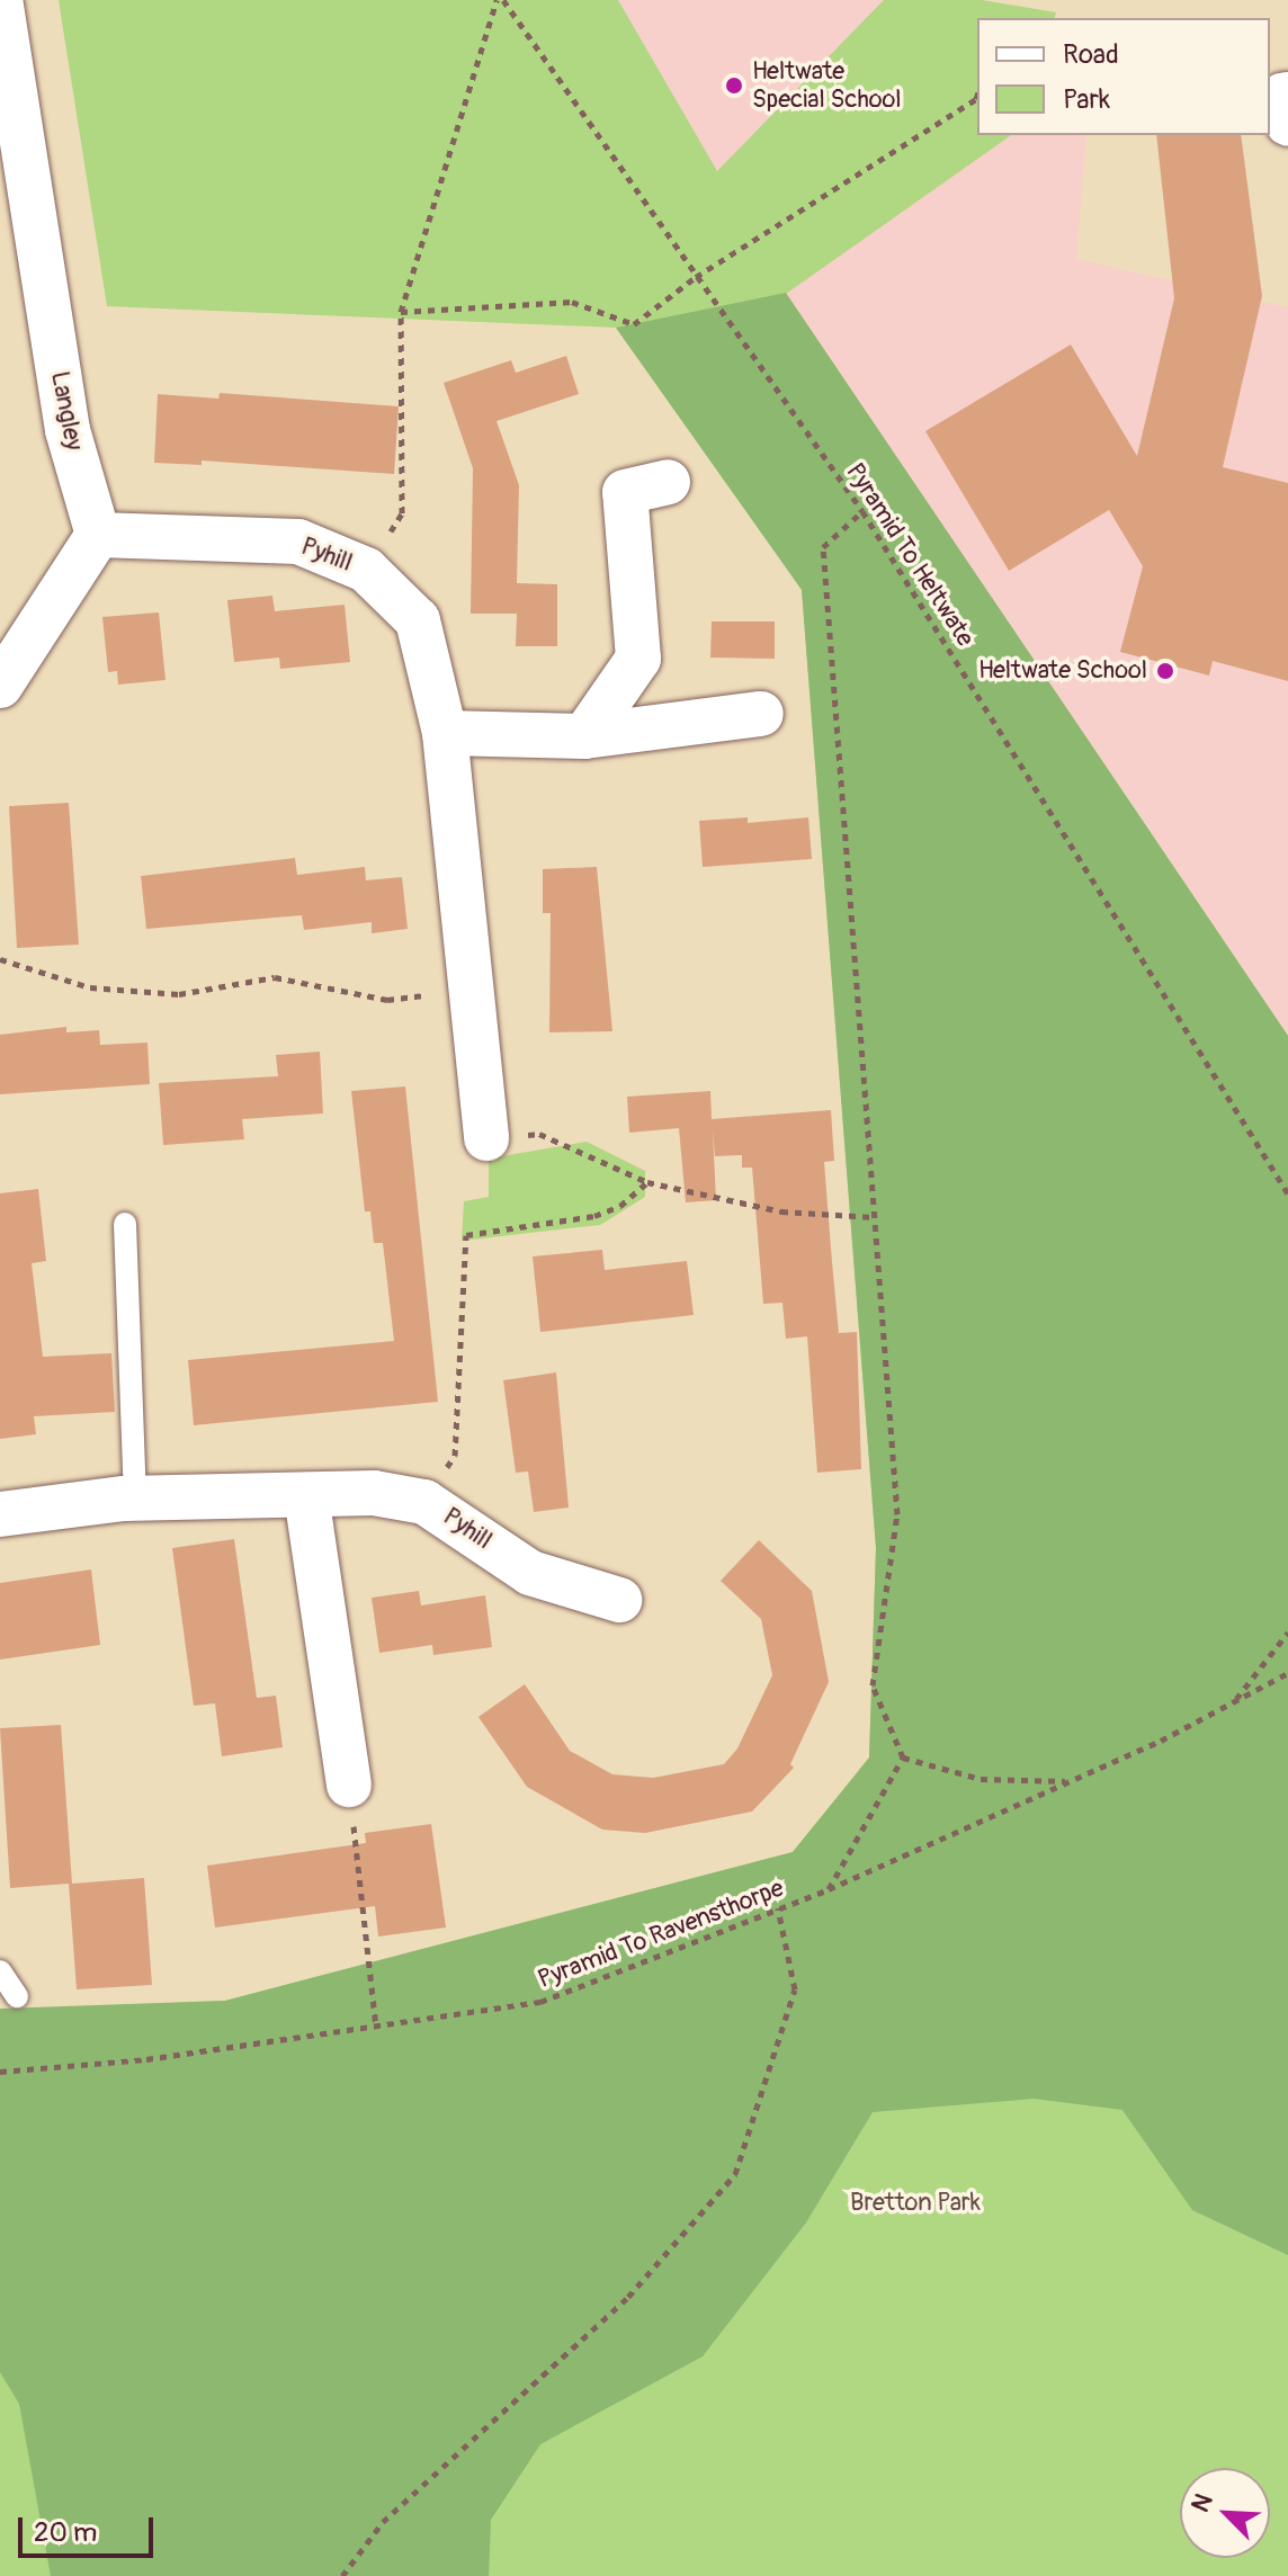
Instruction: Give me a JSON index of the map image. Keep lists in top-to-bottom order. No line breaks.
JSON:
{"streets":{"street":["Langley","Pyhill"],"path":["Pyramid To Heltwate","Pyramid To Ravensthorpe"]},"crossings":[["Langley","Pyhill"]],"parks":["Bretton Park"],"places":["Heltwate Special School","Heltwate School"],"legend":["Road","Park"],"scale_bar":"20 m","north":"top left"}
